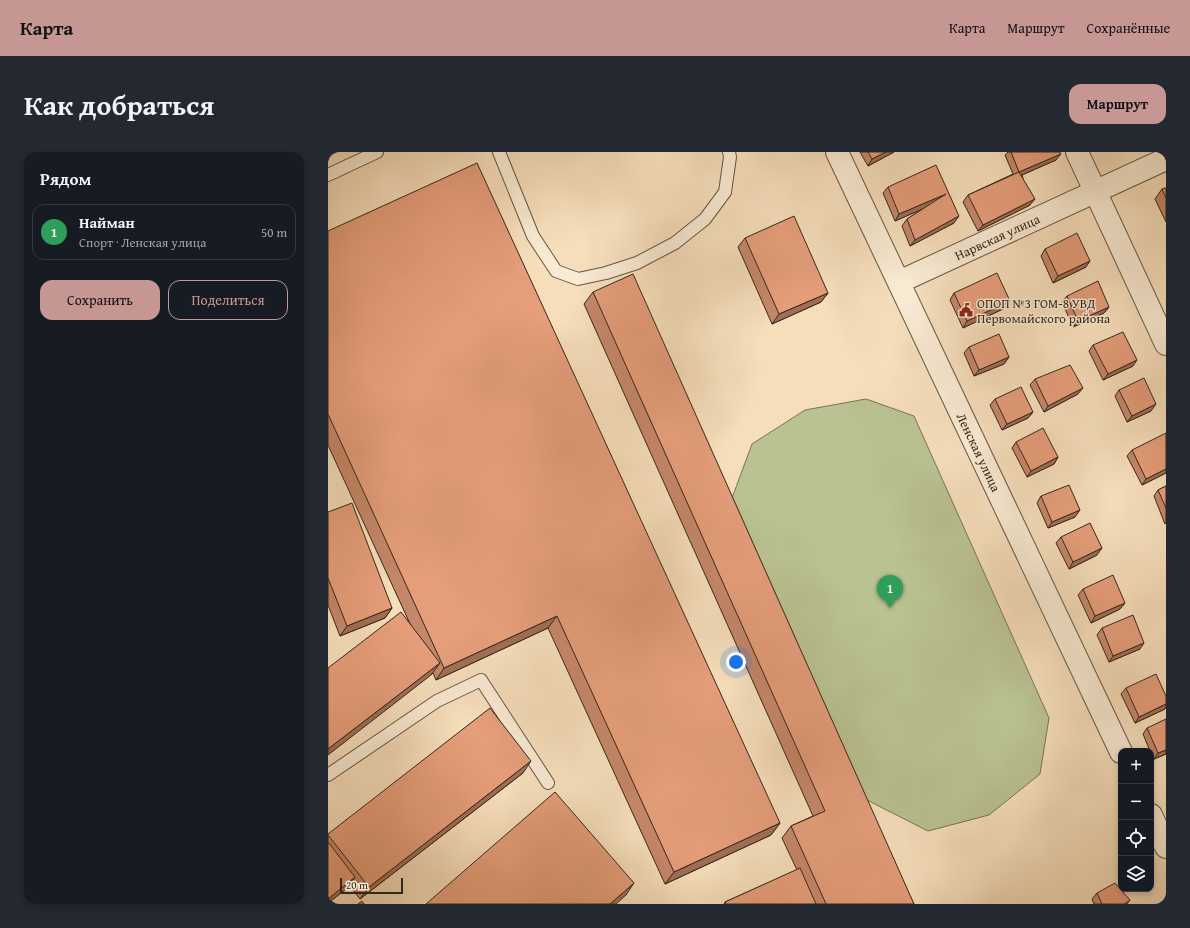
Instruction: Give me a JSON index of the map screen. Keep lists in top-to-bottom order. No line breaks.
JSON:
{"streets":{"street":["Нарвская улица","Ленская улица"]},"crossings":[["Нарвская улица","Ленская улица"]],"places":{"public building":["ОПОП №3 ГОМ-8 УВД Первомайского района"]},"scale_bar":"20 m","page":{"header":"Карта","nav":["Карта","Маршрут","Сохранённые"],"title":"Как добраться","buttons":["Маршрут",["Сохранить","Поделиться"]],"heading":"Рядом","list":[{"mark":"1","name":"Найман","note":"Спорт · Ленская улица","value":"50 m"}],"pins":"1","map_buttons":["+","−"],"scale":"20 m"}}
